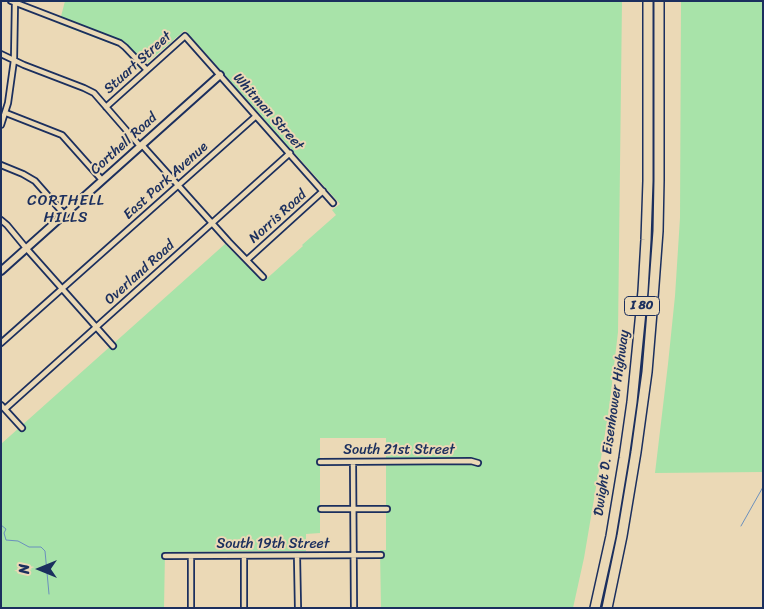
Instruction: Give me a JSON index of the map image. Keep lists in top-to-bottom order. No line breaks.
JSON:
{"streets":{"highway":["I 80","Dwight D. Eisenhower Highway"],"street":["Stuart Street","Whitman Street","Corthell Road","East Park Avenue","Norris Road","Overland Road","South 21st Street","South 19th Street"]},"crossings":[["Stuart Street","Whitman Street"],["Whitman Street","Corthell Road"],["Whitman Street","East Park Avenue"],["Whitman Street","Norris Road"],["Whitman Street","Overland Road"]],"districts":["CORTHELL HILLS"],"north":"left"}
